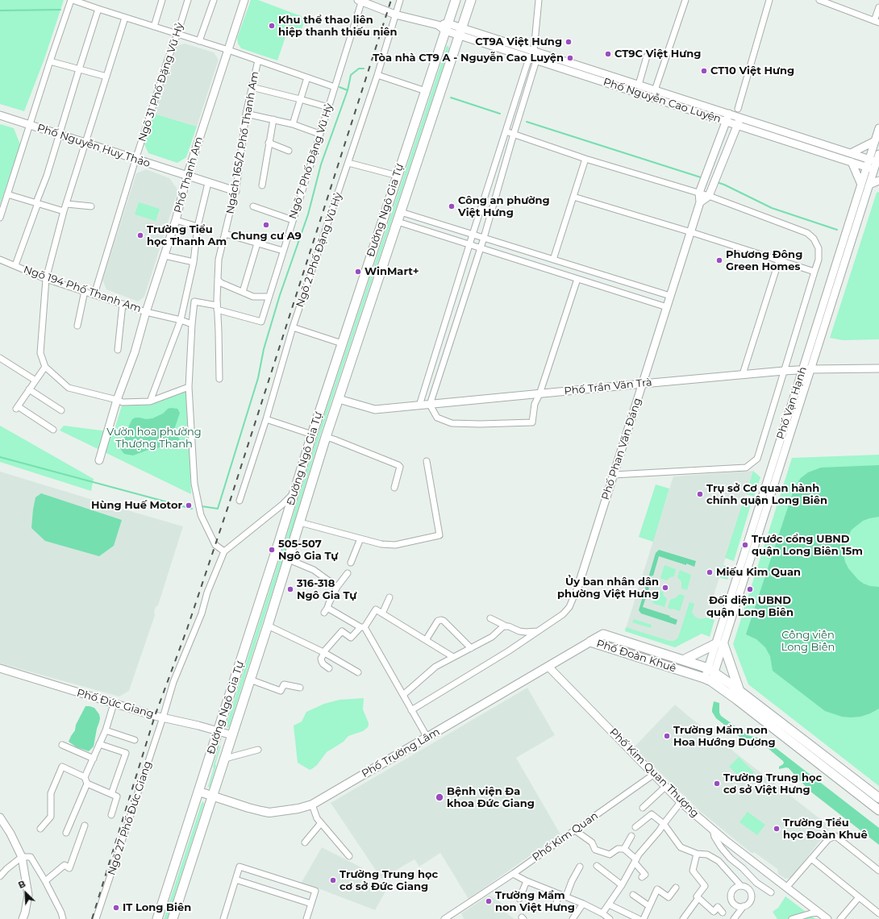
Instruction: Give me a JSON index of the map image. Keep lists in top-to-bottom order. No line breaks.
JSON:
{"streets":{"main road":["Đường Ngô Gia Tự","Phố Đoàn Khuê","Phố Trường Lâm"],"street":["Ngõ 31 Phố Đặng Vũ Hỷ","Phố Nguyễn Cao Luyện","Ngách 165/2 Phố Thanh Am","Phố Nguyễn Huy Thảo","Ngõ 7 Phố Đặng Vũ Hỷ","Phố Thanh Am","Ngõ 2 Phố Đặng Vũ Hỷ","Ngõ 194 Phố Thanh Am","Phố Trần Văn Trà","Phố Vạn Hạnh","Phố Phan Văn Đáng","Phố Đức Giang","Phố Kim Quan Thượng","Ngõ 27 Phố Đức Giang","Phố Kim Quan"]},"crossings":[["Ngõ 31 Phố Đặng Vũ Hỷ","Phố Nguyễn Huy Thảo"],["Ngõ 31 Phố Đặng Vũ Hỷ","Ngõ 194 Phố Thanh Am"],["Phố Nguyễn Cao Luyện","Đường Ngô Gia Tự"],["Phố Nguyễn Cao Luyện","Phố Vạn Hạnh"],["Phố Nguyễn Cao Luyện","Phố Phan Văn Đáng"],["Ngách 165/2 Phố Thanh Am","Phố Nguyễn Huy Thảo"],["Ngách 165/2 Phố Thanh Am","Ngõ 7 Phố Đặng Vũ Hỷ"],["Phố Nguyễn Huy Thảo","Phố Thanh Am"],["Phố Thanh Am","Ngõ 194 Phố Thanh Am"],["Đường Ngô Gia Tự","Phố Trần Văn Trà"],["Đường Ngô Gia Tự","Phố Đức Giang"],["Đường Ngô Gia Tự","Phố Trường Lâm"],["Phố Trần Văn Trà","Phố Vạn Hạnh"],["Phố Trần Văn Trà","Phố Phan Văn Đáng"],["Phố Vạn Hạnh","Phố Đoàn Khuê"],["Phố Đoàn Khuê","Phố Trường Lâm"],["Phố Đức Giang","Ngõ 27 Phố Đức Giang"],["Phố Trường Lâm","Phố Kim Quan Thượng"],["Phố Kim Quan Thượng","Phố Kim Quan"]],"parks":["Vườn hoa phường Thượng Thanh","Công viên Long Biên"],"places":["Khu thể thao liên hiệp thanh thiếu niên","CT9A Việt Hưng","CT9C Việt Hưng","Tòa nhà CT9 A - Nguyễn Cao Luyện","CT10 Việt Hưng","Công an phường Việt Hưng","Chung cư A9","Trường Tiểu học Thanh Am","Phương Đông Green Homes","WinMart+","Trụ sở Cơ quan hành chính quận Long Biên","Hùng Huế Motor","Trước cổng UBND quận Long Biên 15m","505-507 Ngô Gia Tự","Miếu Kim Quan","Ủy ban nhân dân phường Việt Hưng","316-318 Ngô Gia Tự","Đối diện UBND quận Long Biên","Trường Mầm non Hoa Hướng Dương","Trường Trung học cơ sở Việt Hưng","Bệnh viện Đa khoa Đức Giang","Trường Tiểu học Đoàn Khuê","Trường Trung học cơ sở Đức Giang","Trường Mầm non Việt Hưng","IT Long Biên"],"north":"top left"}
